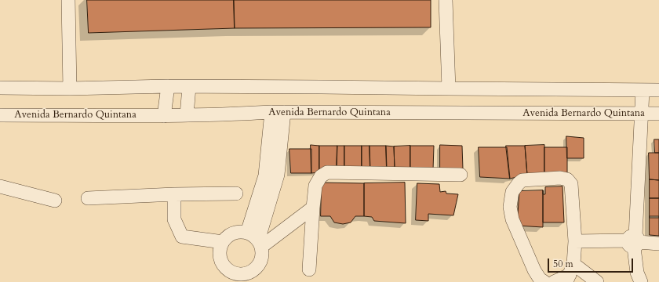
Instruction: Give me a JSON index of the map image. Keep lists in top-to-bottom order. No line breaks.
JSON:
{"streets":{"street":["Avenida Bernardo Quintana"]},"scale_bar":"50 m"}
